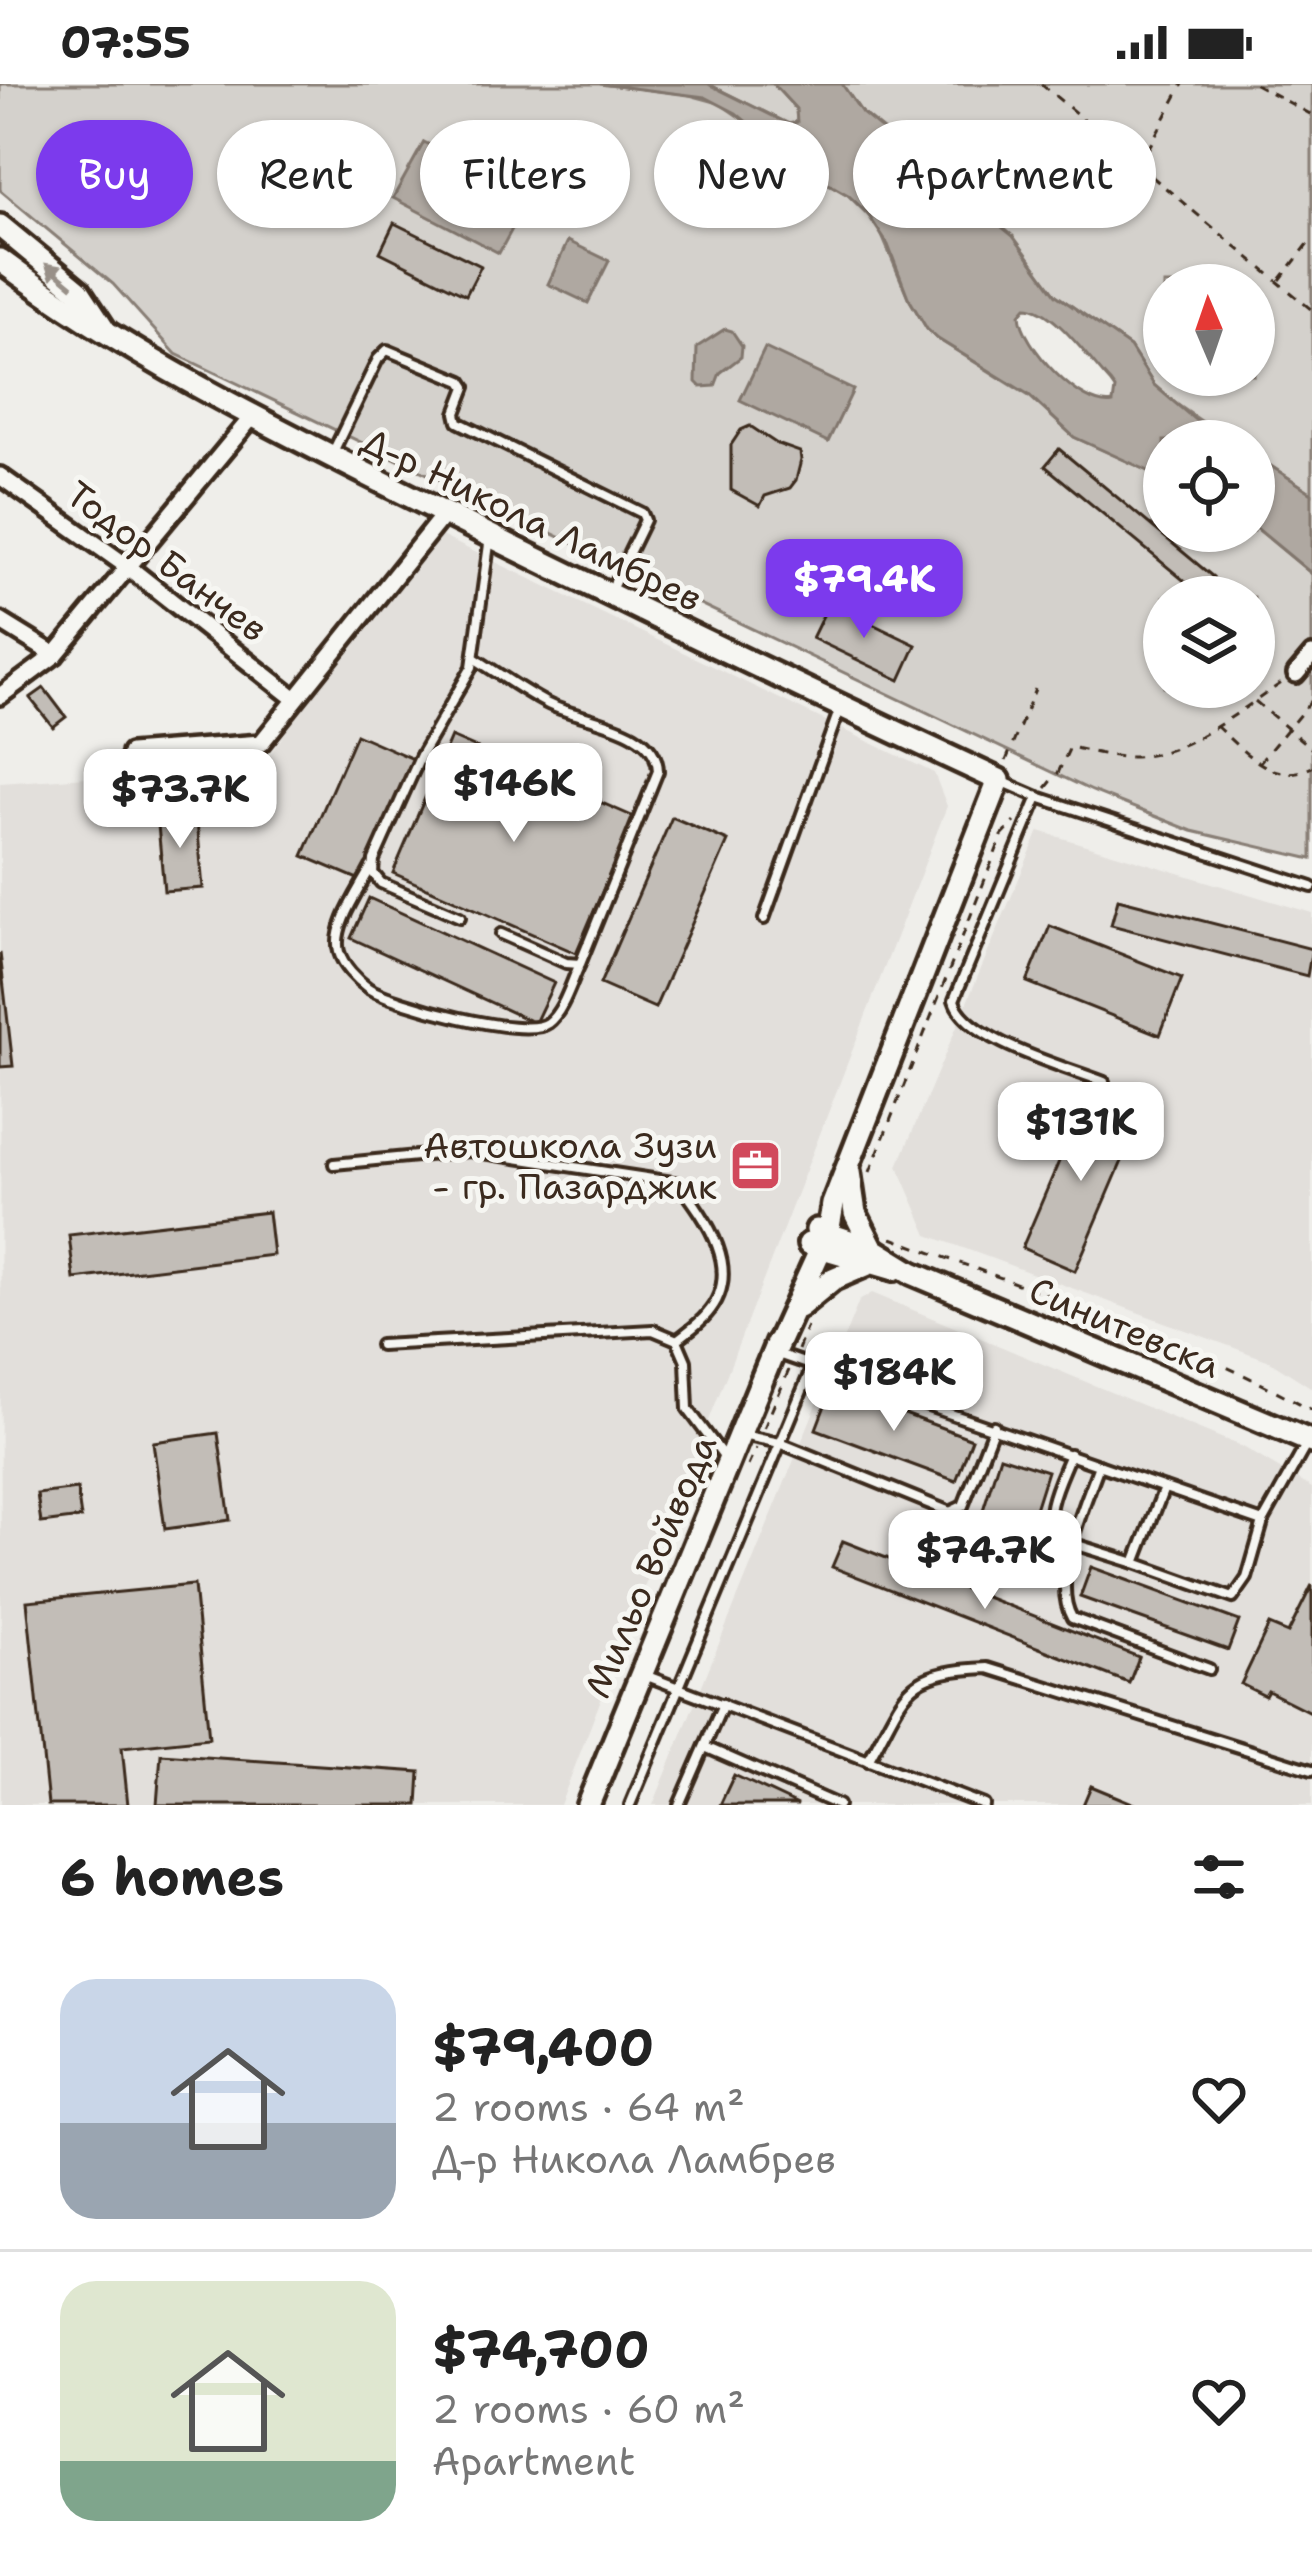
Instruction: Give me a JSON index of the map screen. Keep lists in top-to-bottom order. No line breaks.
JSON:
{"streets":{"street":["Д-р Никола Ламбрев","Тодор Банчев","Синитевска","Мильо Войвода"]},"crossings":[["Д-р Никола Ламбрев","Мильо Войвода"],["Синитевска","Мильо Войвода"]],"places":{"office":["Автошкола Зузи - гр. Пазарджик"]},"north":"top","page":{"status":"07:55","chip":["Buy","Rent","Filters","New","Apartment"],"price":["$79.4K","$146K","$73.7K","$131K","$184K","$74.7K"],"heading":"6 homes","list":[{"name":"$79,400","note":"2 rooms · 64 m² · Д-р Никола Ламбрев"},{"name":"$74,700","note":"2 rooms · 60 m² · Apartment"}]}}
